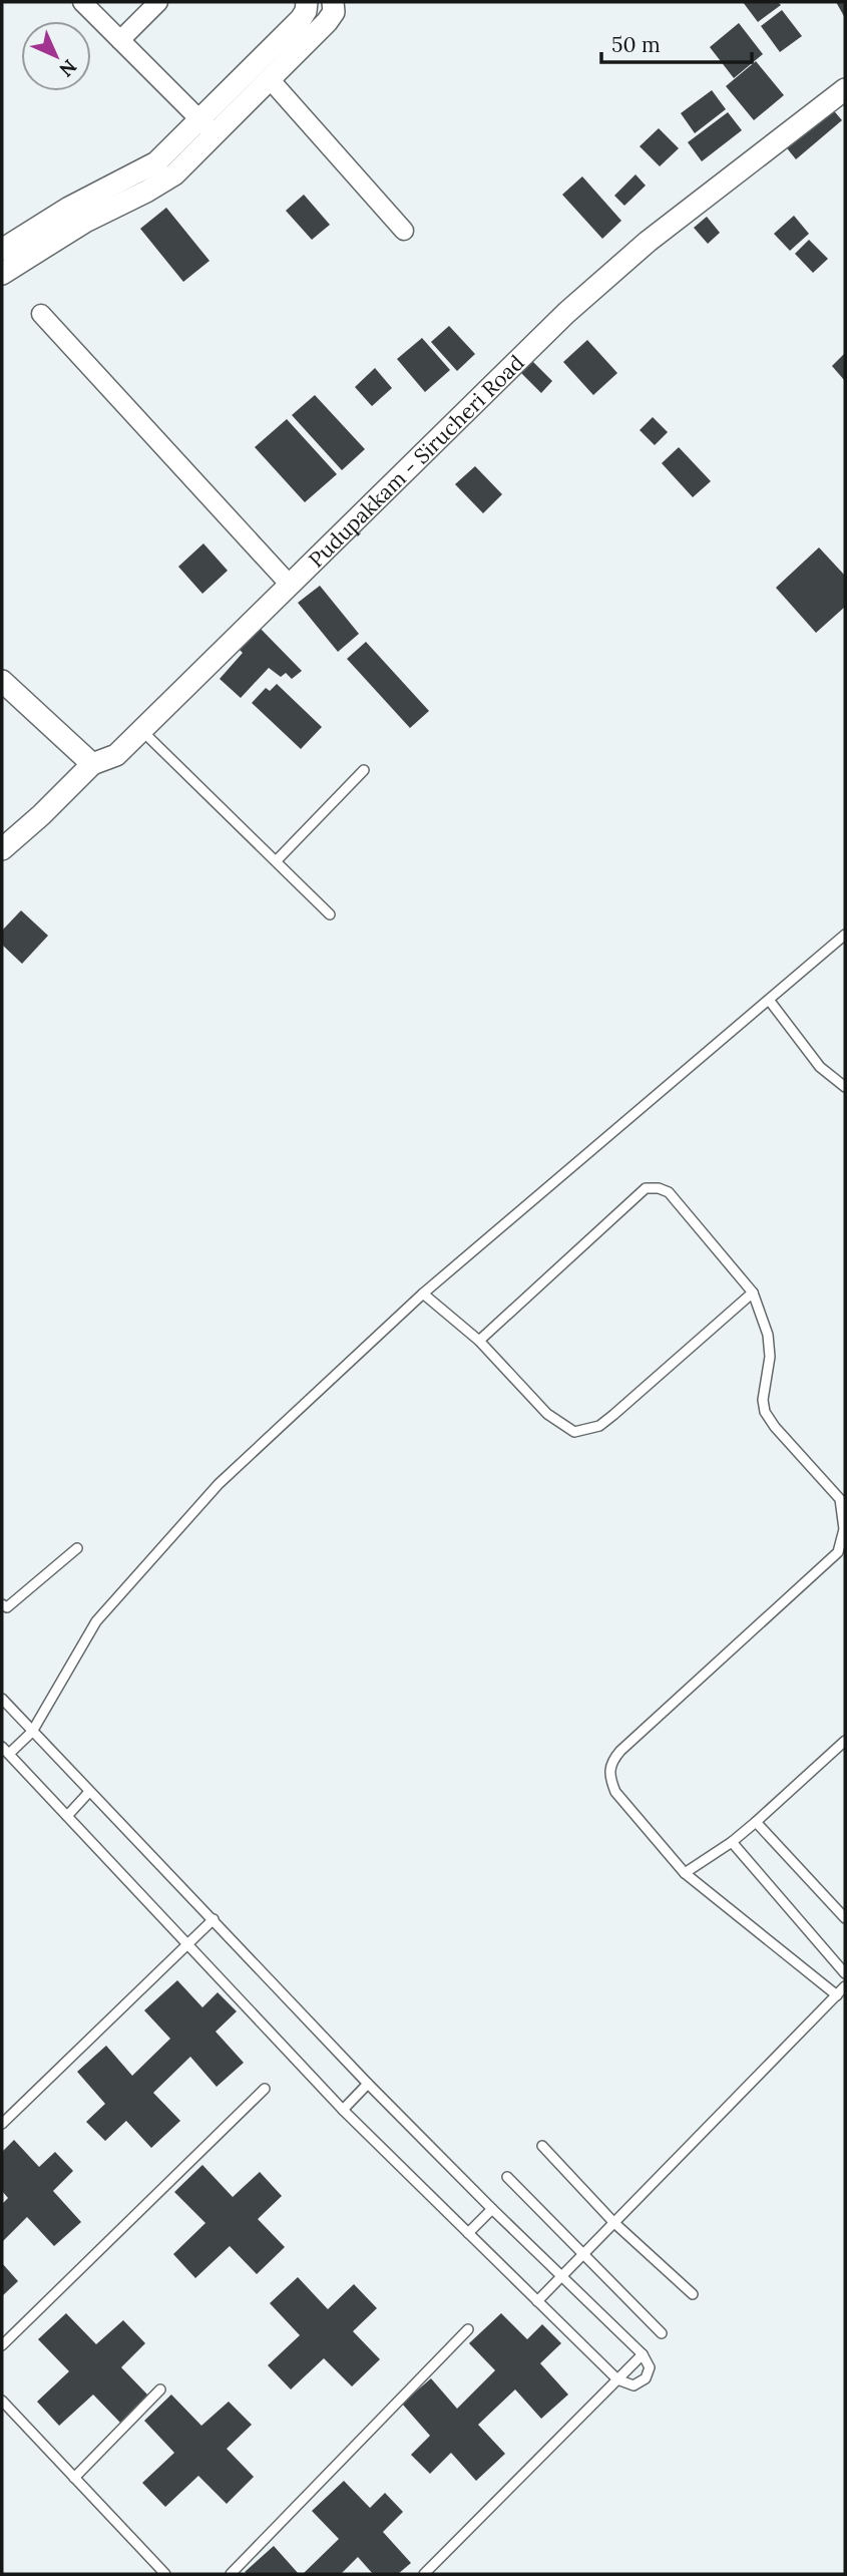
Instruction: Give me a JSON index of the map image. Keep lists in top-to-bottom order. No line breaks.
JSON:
{"streets":{"street":["Pudupakkam - Sirucheri Road"]},"scale_bar":"50 m","north":"bottom right"}
